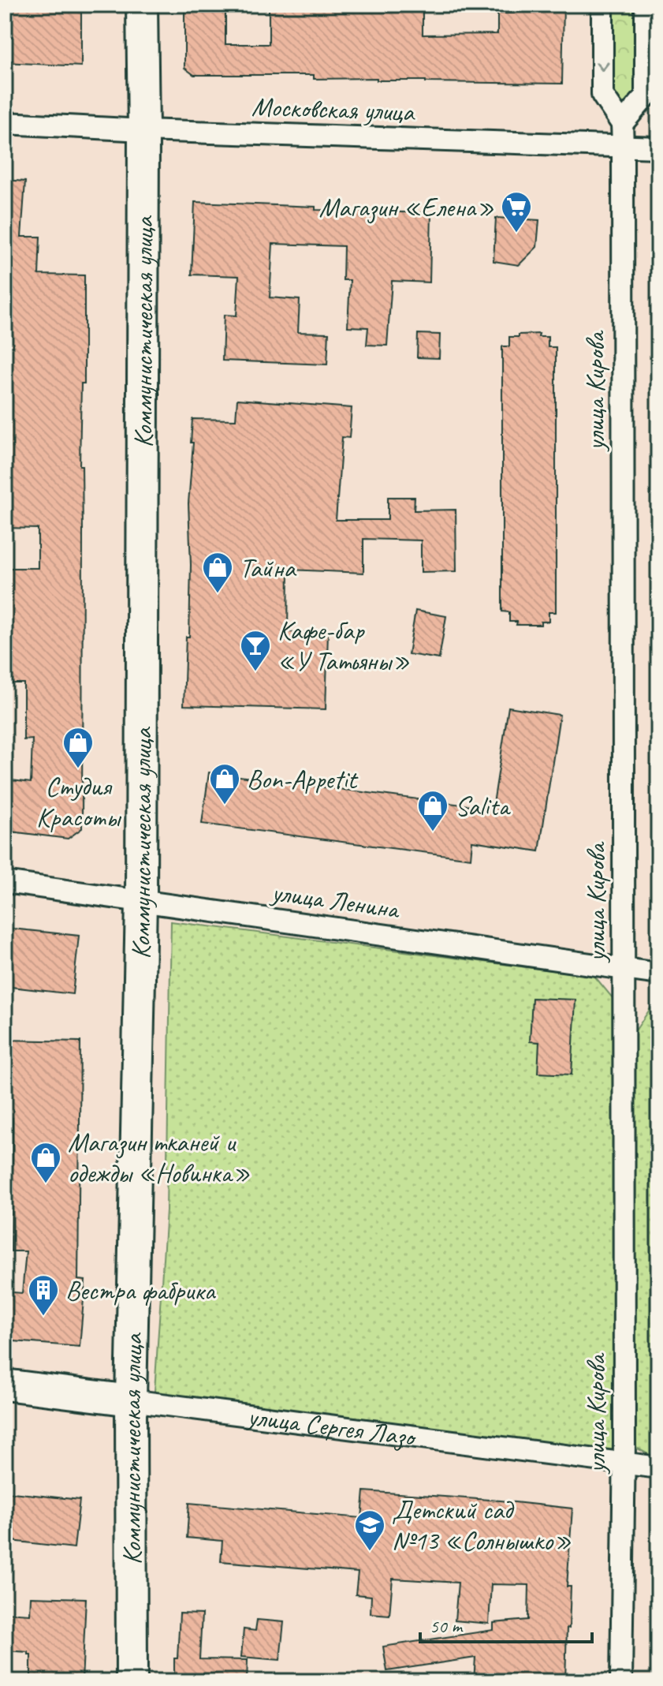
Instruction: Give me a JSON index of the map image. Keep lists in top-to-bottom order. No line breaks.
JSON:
{"streets":{"main road":["Коммунистическая улица","улица Сергея Лазо"],"street":["Московская улица","улица Кирова","улица Ленина"]},"crossings":[["Московская улица","Коммунистическая улица"],["Московская улица","улица Кирова"],["Коммунистическая улица","улица Ленина"],["Коммунистическая улица","улица Сергея Лазо"],["улица Кирова","улица Ленина"],["улица Кирова","улица Сергея Лазо"]],"places":{"supermarket":["Магазин «Елена»"],"shop":["Тайна","Студия Красоты","Bon-Appetit","Salita","Магазин тканей и одежды «Новинка»"],"bar":["Кафе-бар «У Татьяны»"],"building":["Вестра фабрика"],"school or university":["Детский сад №13 «Солнышко»"]},"scale_bar":"50 m"}
